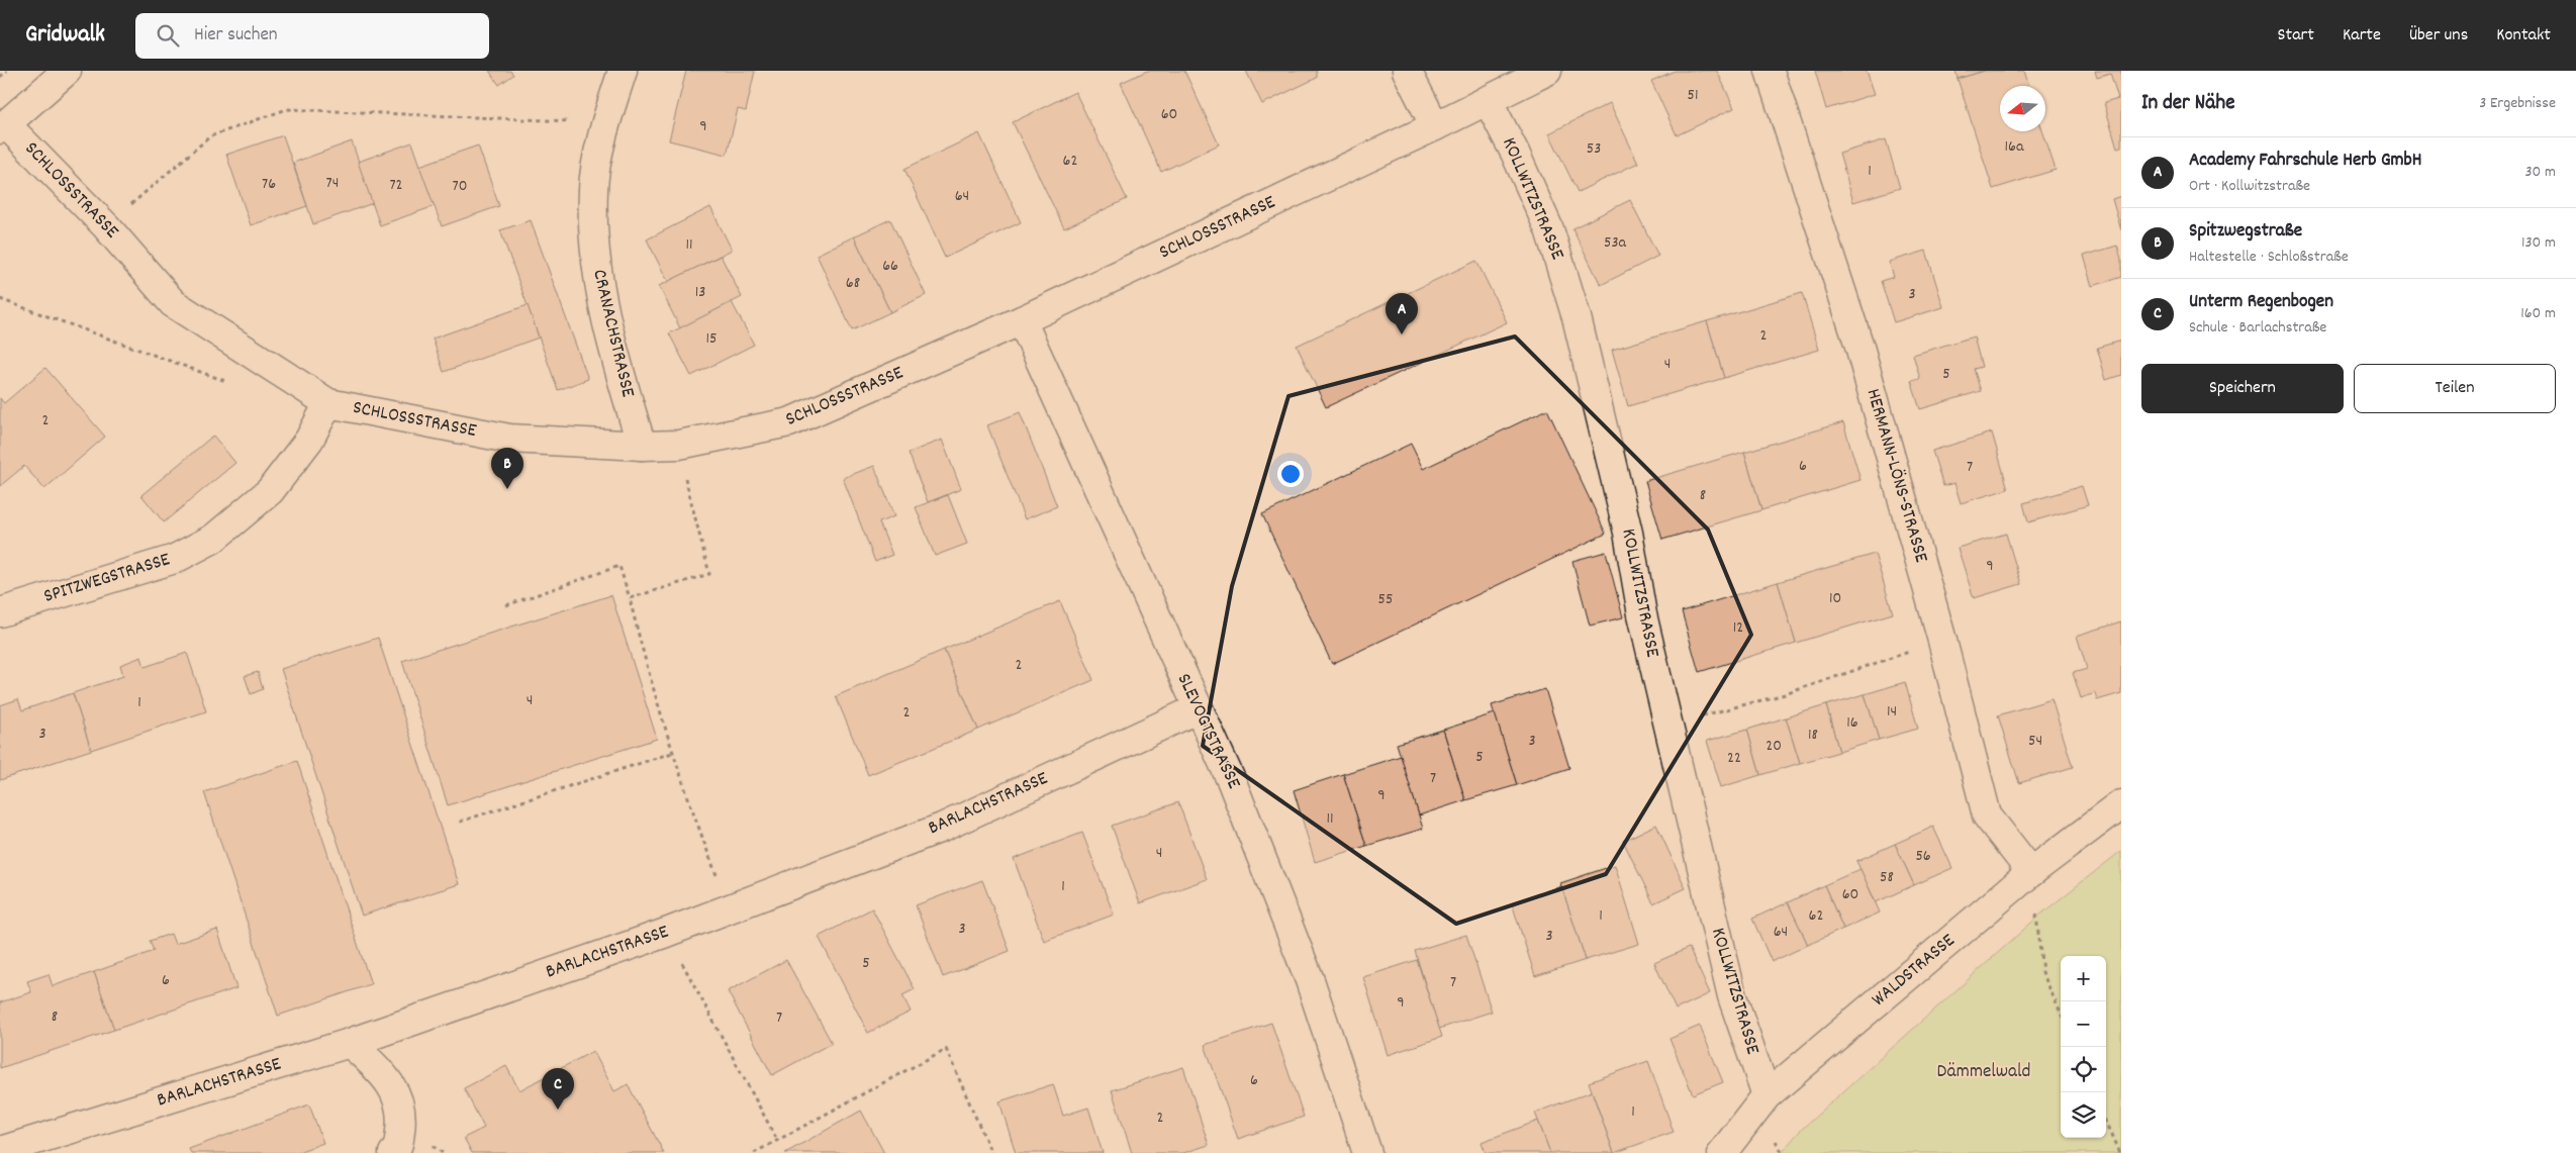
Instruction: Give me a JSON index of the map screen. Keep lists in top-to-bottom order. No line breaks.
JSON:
{"streets":{"street":["SCHLOSSSTRASSE","KOLLWITZSTRASSE","CRANACHSTRASSE","HERMANN-LÖNS-STRASSE","SPITZWEGSTRASSE","SLEVOGTSTRASSE","BARLACHSTRASSE","WALDSTRASSE"]},"crossings":[["SCHLOSSSTRASSE","KOLLWITZSTRASSE"],["SCHLOSSSTRASSE","CRANACHSTRASSE"],["SCHLOSSSTRASSE","SPITZWEGSTRASSE"],["SCHLOSSSTRASSE","SLEVOGTSTRASSE"],["KOLLWITZSTRASSE","WALDSTRASSE"],["HERMANN-LÖNS-STRASSE","WALDSTRASSE"],["SLEVOGTSTRASSE","BARLACHSTRASSE"]],"parks":["Dämmelwald"],"house_numbers":["51","60","9","16a","53","62","1","74","76","72","70","64","53a","11","66","68","13","3","2","15","4","5","2","6","7","8","9","10","55","12","2","4","1","14","2","16","3","18","3","54","20","5","22","7","9","11","4","56","58","1","60","1","62","3","64","3","5","6","7","9","8","7","6","1","2"],"north":"left","page":{"header":"Gridwalk","search":"Hier suchen","nav":["Start","Karte","Über uns","Kontakt"],"heading":["In der Nähe","3 Ergebnisse"],"list":[{"mark":"A","name":"Academy Fahrschule Herb GmbH","note":"Ort · Kollwitzstraße","value":"30 m"},{"mark":"B","name":"Spitzwegstraße","note":"Haltestelle · Schloßstraße","value":"130 m"},{"mark":"C","name":"Unterm Regenbogen","note":"Schule · Barlachstraße","value":"160 m"}],"pins":["A","B","C"],"buttons":["Speichern","Teilen"],"map_buttons":["+","−"]}}
